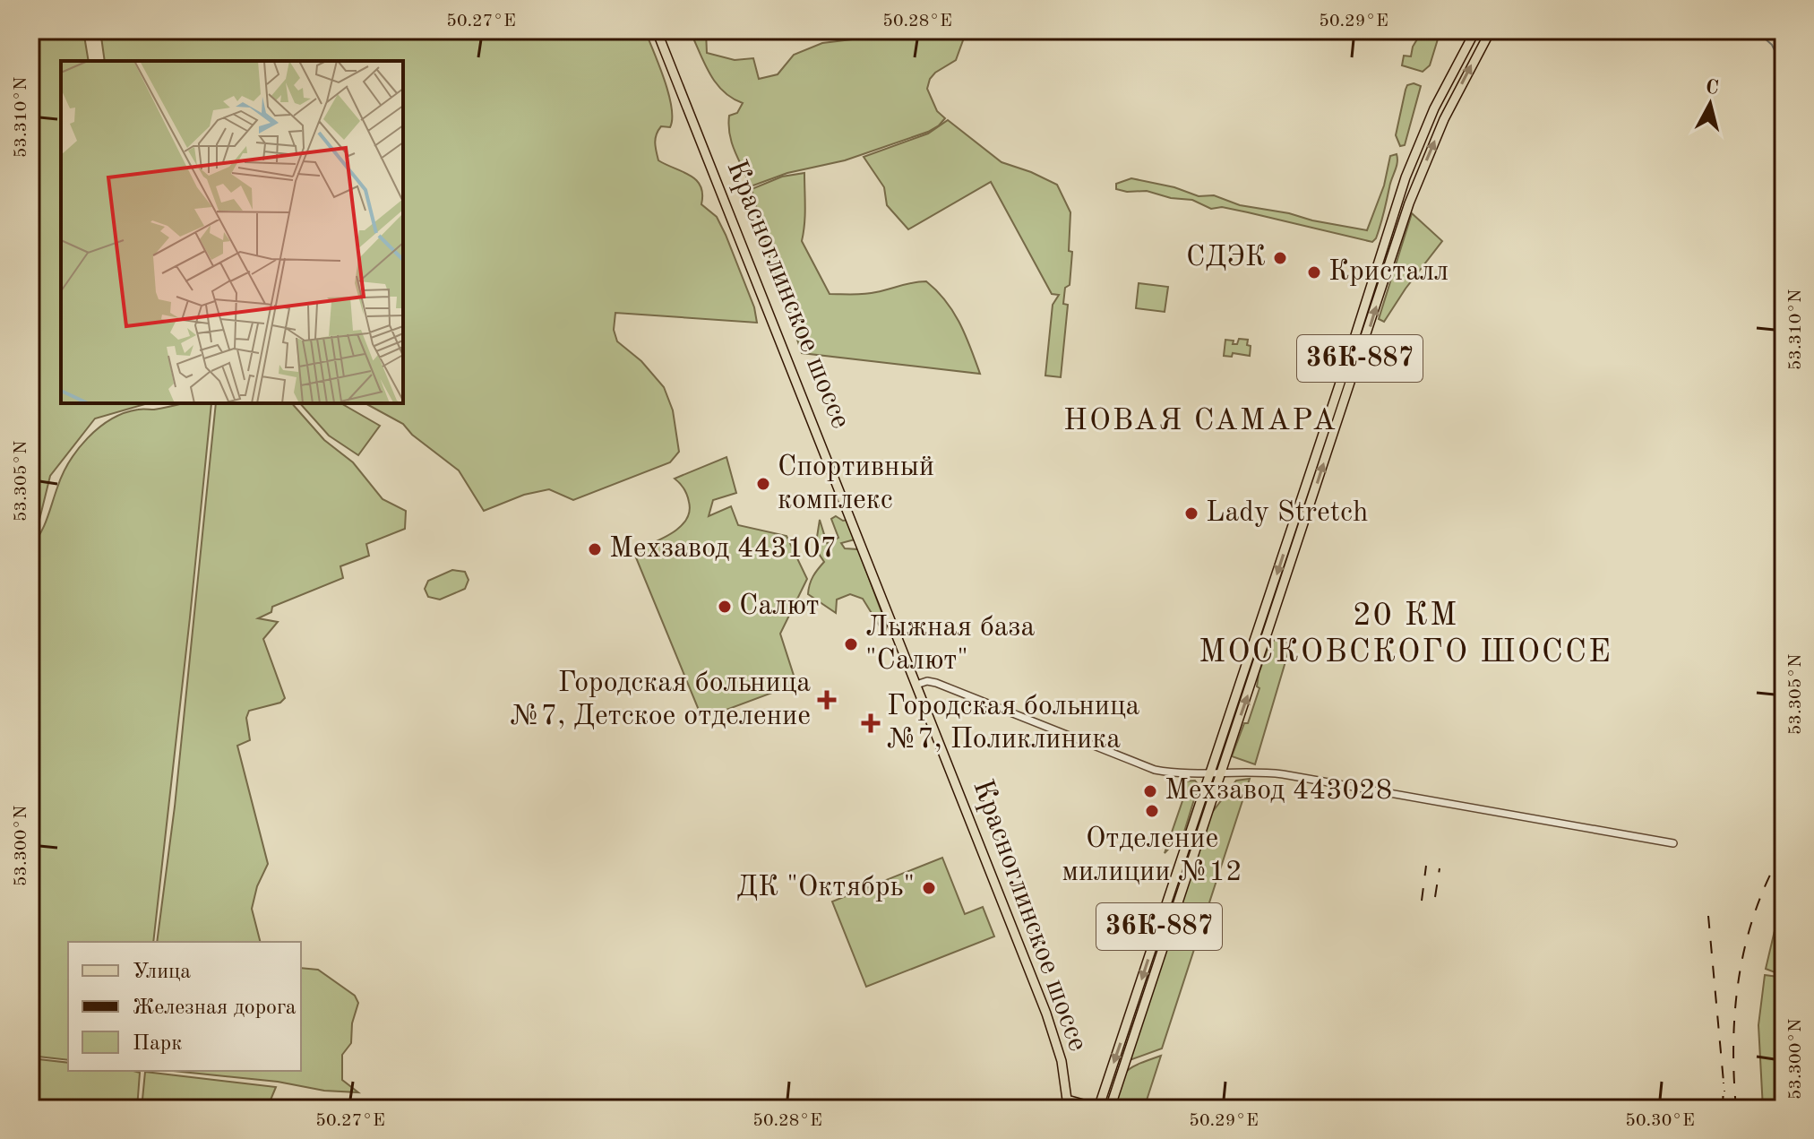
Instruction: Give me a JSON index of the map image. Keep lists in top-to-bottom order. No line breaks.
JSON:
{"streets":{"main road":["Красноглинское шоссе","36К-887"]},"crossings":[["Красноглинское шоссе","36К-887"]],"districts":["НОВАЯ САМАРА","20 КМ МОСКОВСКОГО ШОССЕ"],"places":{"other":["СДЭК","Кристалл","Спортивный комплекс","Lady Stretch","Мехзавод 443107","Салют","Лыжная база \"Салют\"","Мехзавод 443028","Отделение милиции №12","ДК \"Октябрь\""],"health":["Городская больница №7, Детское отделение","Городская больница №7, Поликлиника"]},"legend":["Улица","Железная дорога","Парк"],"north":"top","coordinates":["50.27°E","50.28°E","50.29°E","53.310°N","53.305°N","53.300°N","50.30°E"]}
